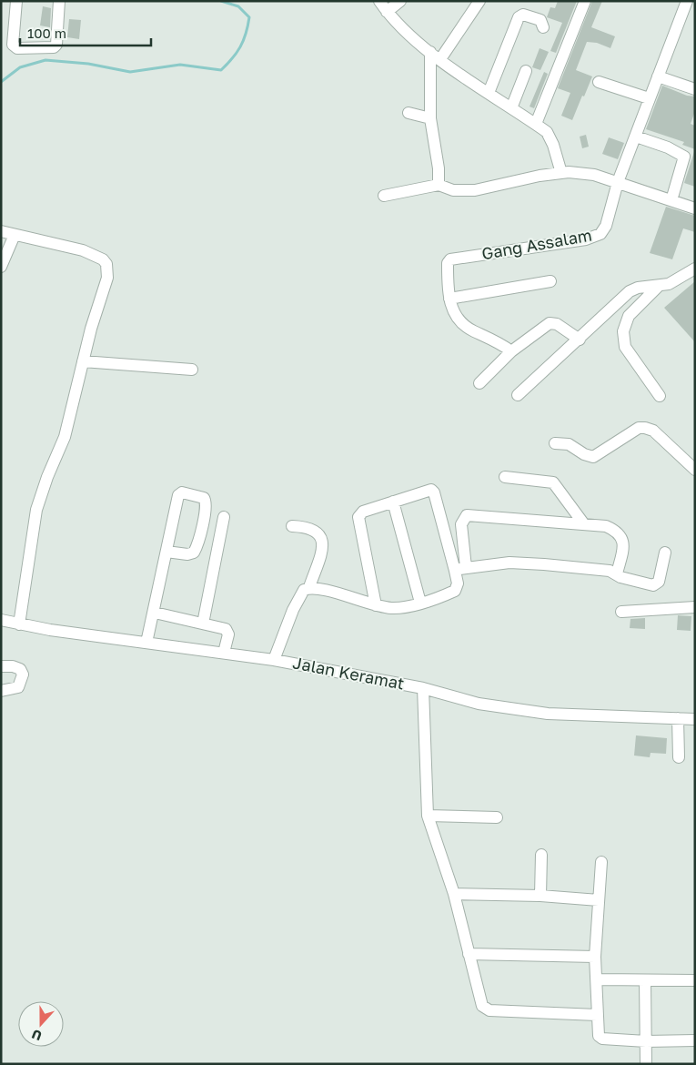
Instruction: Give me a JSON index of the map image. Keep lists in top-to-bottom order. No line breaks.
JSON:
{"streets":{"street":["Gang Assalam","Jalan Keramat"]},"scale_bar":"100 m","north":"bottom"}
